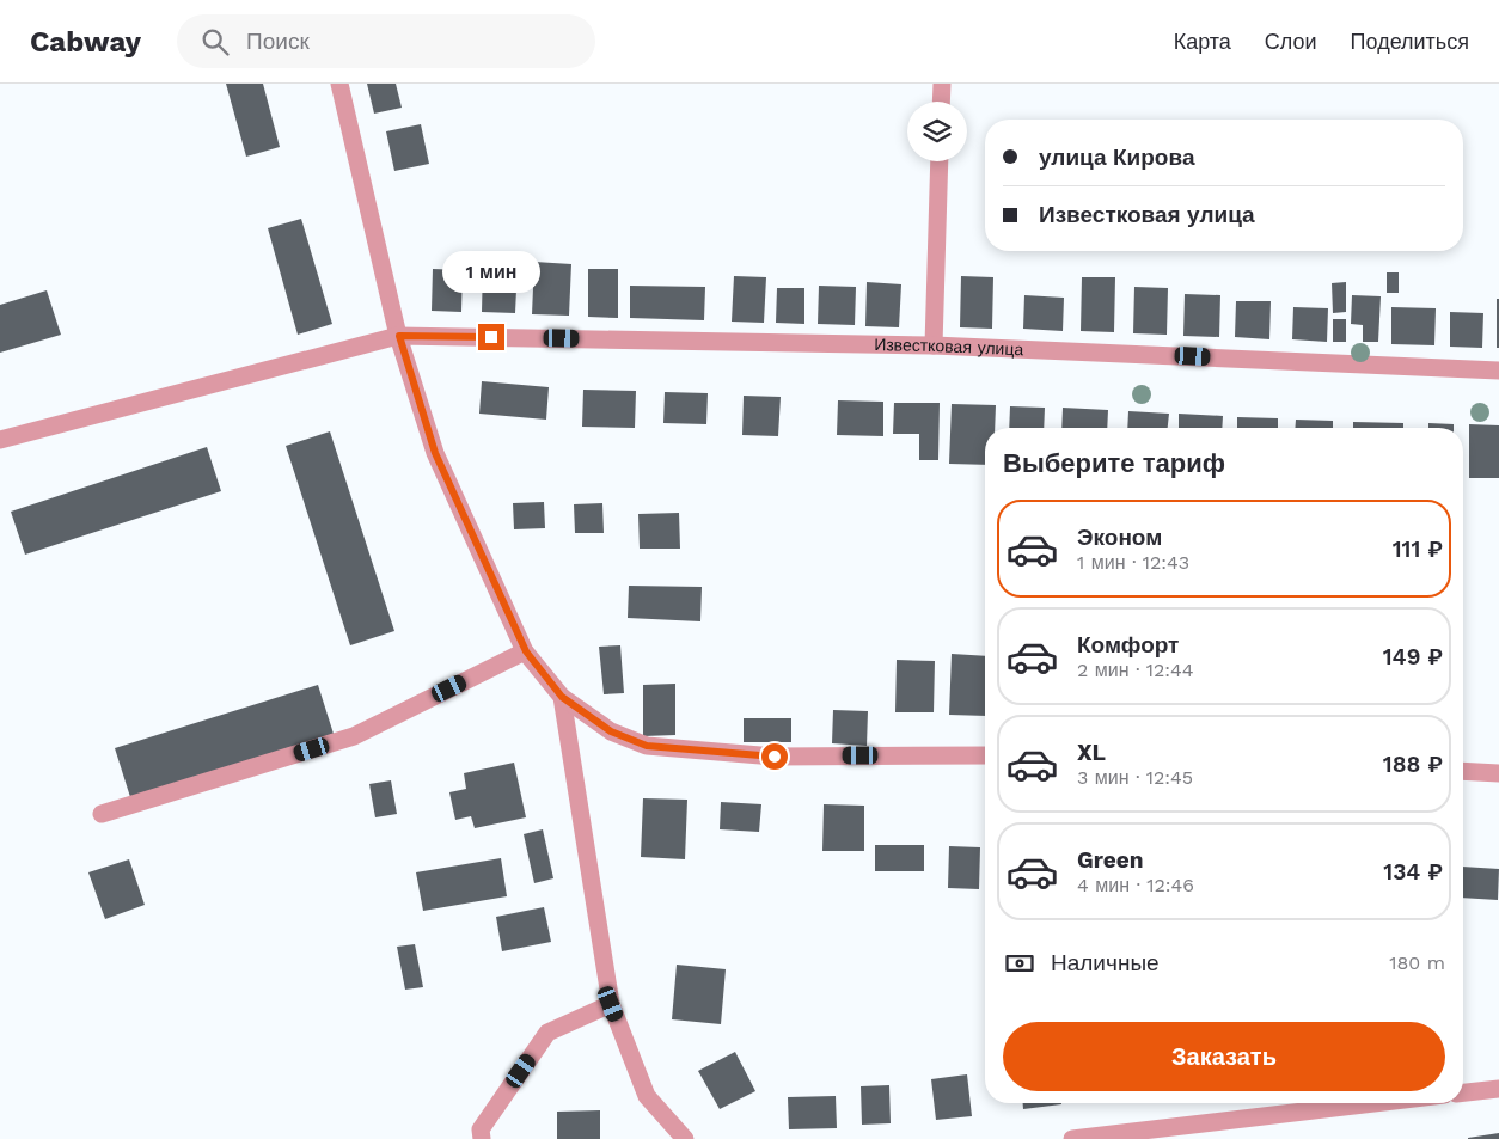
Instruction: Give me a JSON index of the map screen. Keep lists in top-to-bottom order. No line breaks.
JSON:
{"streets":{"street":["Известковая улица"]},"page":{"header":"Cabway","search":"Поиск","nav":["Карта","Слои","Поделиться"],"banner":["улица Кирова","Известковая улица"],"bubble":"1 мин","heading":"Выберите тариф","list":[{"name":"Эконом","note":"1 мин · 12:43","value":"111 ₽"},{"name":"Комфорт","note":"2 мин · 12:44","value":"149 ₽"},{"name":"XL","note":"3 мин · 12:45","value":"188 ₽"},{"name":"Green","note":"4 мин · 12:46","value":"134 ₽"}],"pay":["Наличные","180 m"],"buttons":"Заказать"}}
